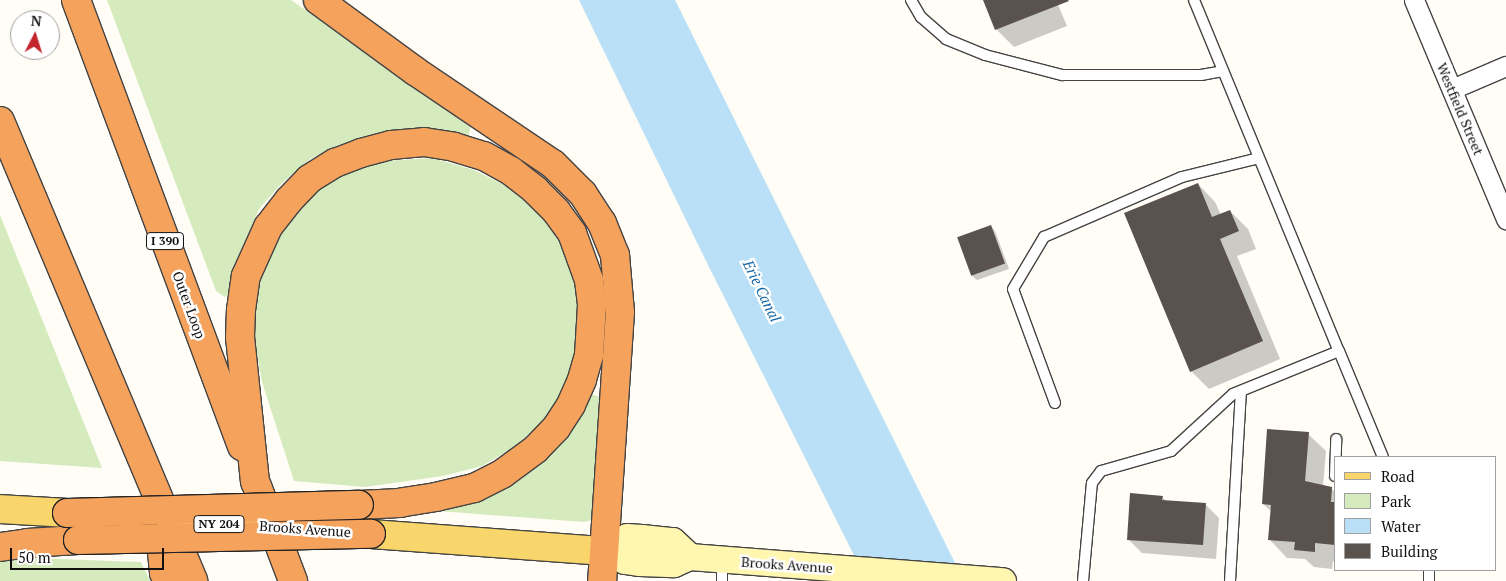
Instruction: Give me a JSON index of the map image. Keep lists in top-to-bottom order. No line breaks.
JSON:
{"streets":{"highway":["I 390","Outer Loop"],"main road":["NY 204","Brooks Avenue"],"street":["Westfield Street"]},"water":["Erie Canal"],"legend":["Road","Park","Water","Building"],"scale_bar":"50 m","north":"top"}
